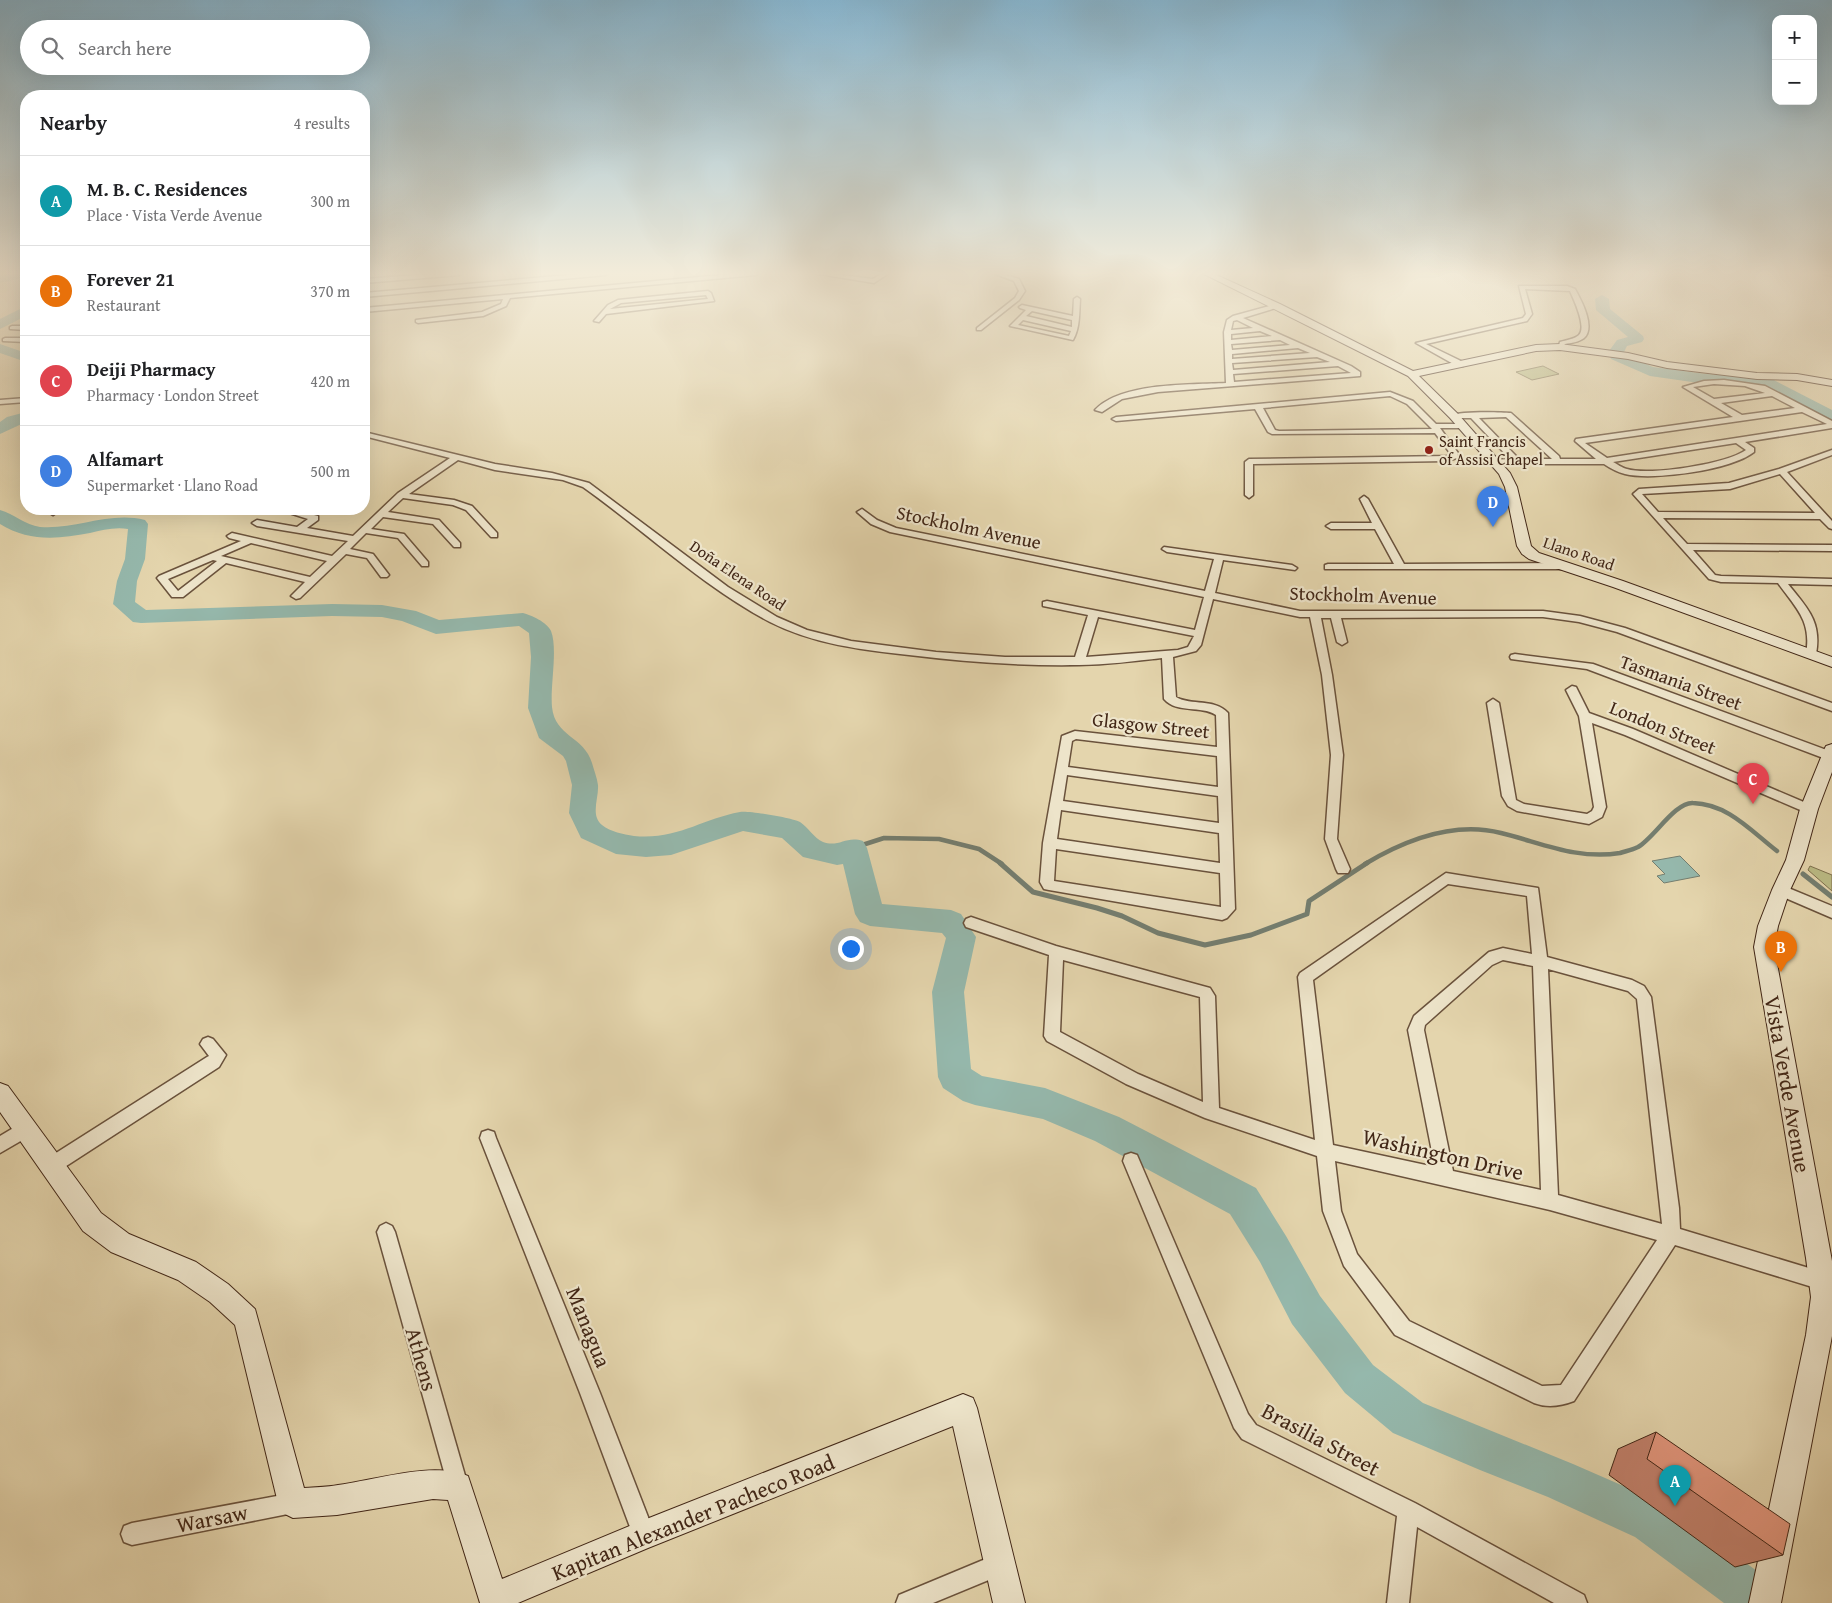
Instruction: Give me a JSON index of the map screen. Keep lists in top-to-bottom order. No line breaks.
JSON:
{"streets":{"street":["Stockholm Avenue","Llano Road","Doña Elena Road","Tasmania Street","Glasgow Street","London Street","Vista Verde Avenue","Washington Drive","Managua","Athens","Brasilia Street","Kapitan Alexander Pacheco Road","Warsaw"]},"crossings":[["Tasmania Street","Vista Verde Avenue"],["London Street","Vista Verde Avenue"],["Vista Verde Avenue","Washington Drive"],["Managua","Kapitan Alexander Pacheco Road"],["Athens","Kapitan Alexander Pacheco Road"]],"places":["Saint Francis of Assisi Chapel"],"page":{"map_buttons":["+","−"],"search":"Search here","heading":["Nearby","4 results"],"list":[{"mark":"A","name":"M. B. C. Residences","note":"Place · Vista Verde Avenue","value":"300 m"},{"mark":"B","name":"Forever 21","note":"Restaurant","value":"370 m"},{"mark":"C","name":"Deiji Pharmacy","note":"Pharmacy · London Street","value":"420 m"},{"mark":"D","name":"Alfamart","note":"Supermarket · Llano Road","value":"500 m"}],"pins":["D","C","B","A"]}}
